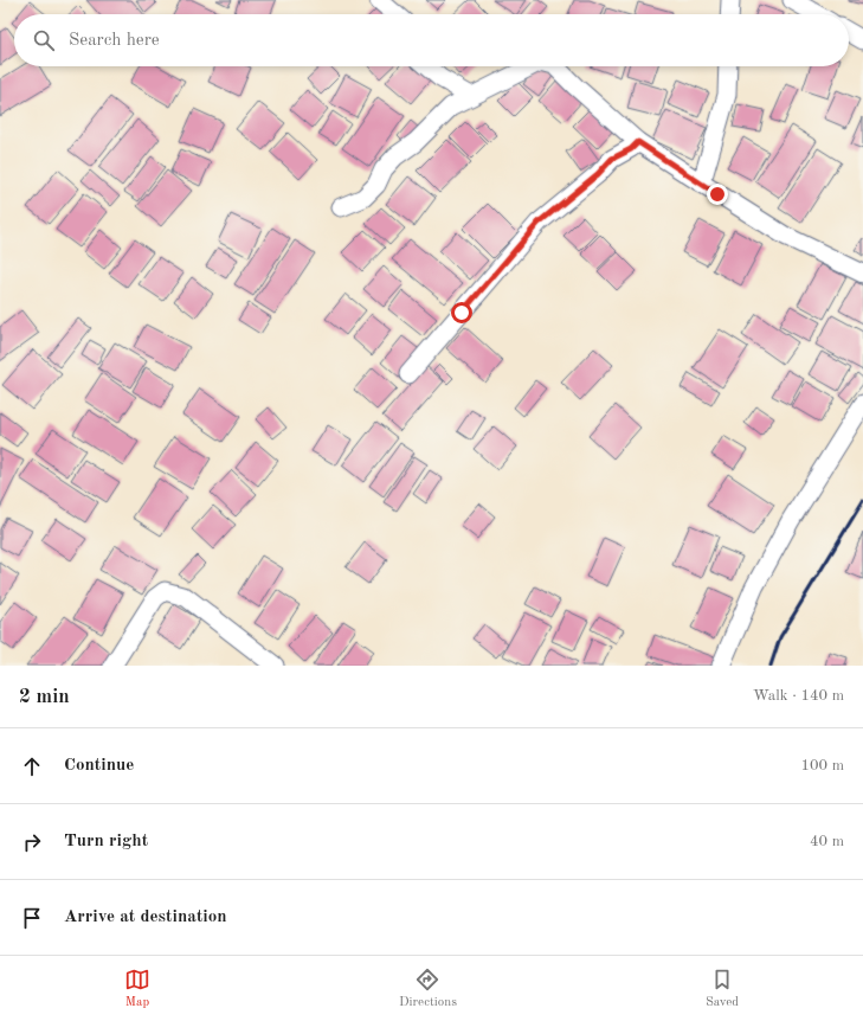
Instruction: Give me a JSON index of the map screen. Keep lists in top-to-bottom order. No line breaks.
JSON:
{"page":{"search":"Search here","heading":["2 min","Walk · 140 m"],"list":[["Continue","100 m"],["Turn right","40 m"],"Arrive at destination"],"nav":["Map","Directions","Saved"]}}
